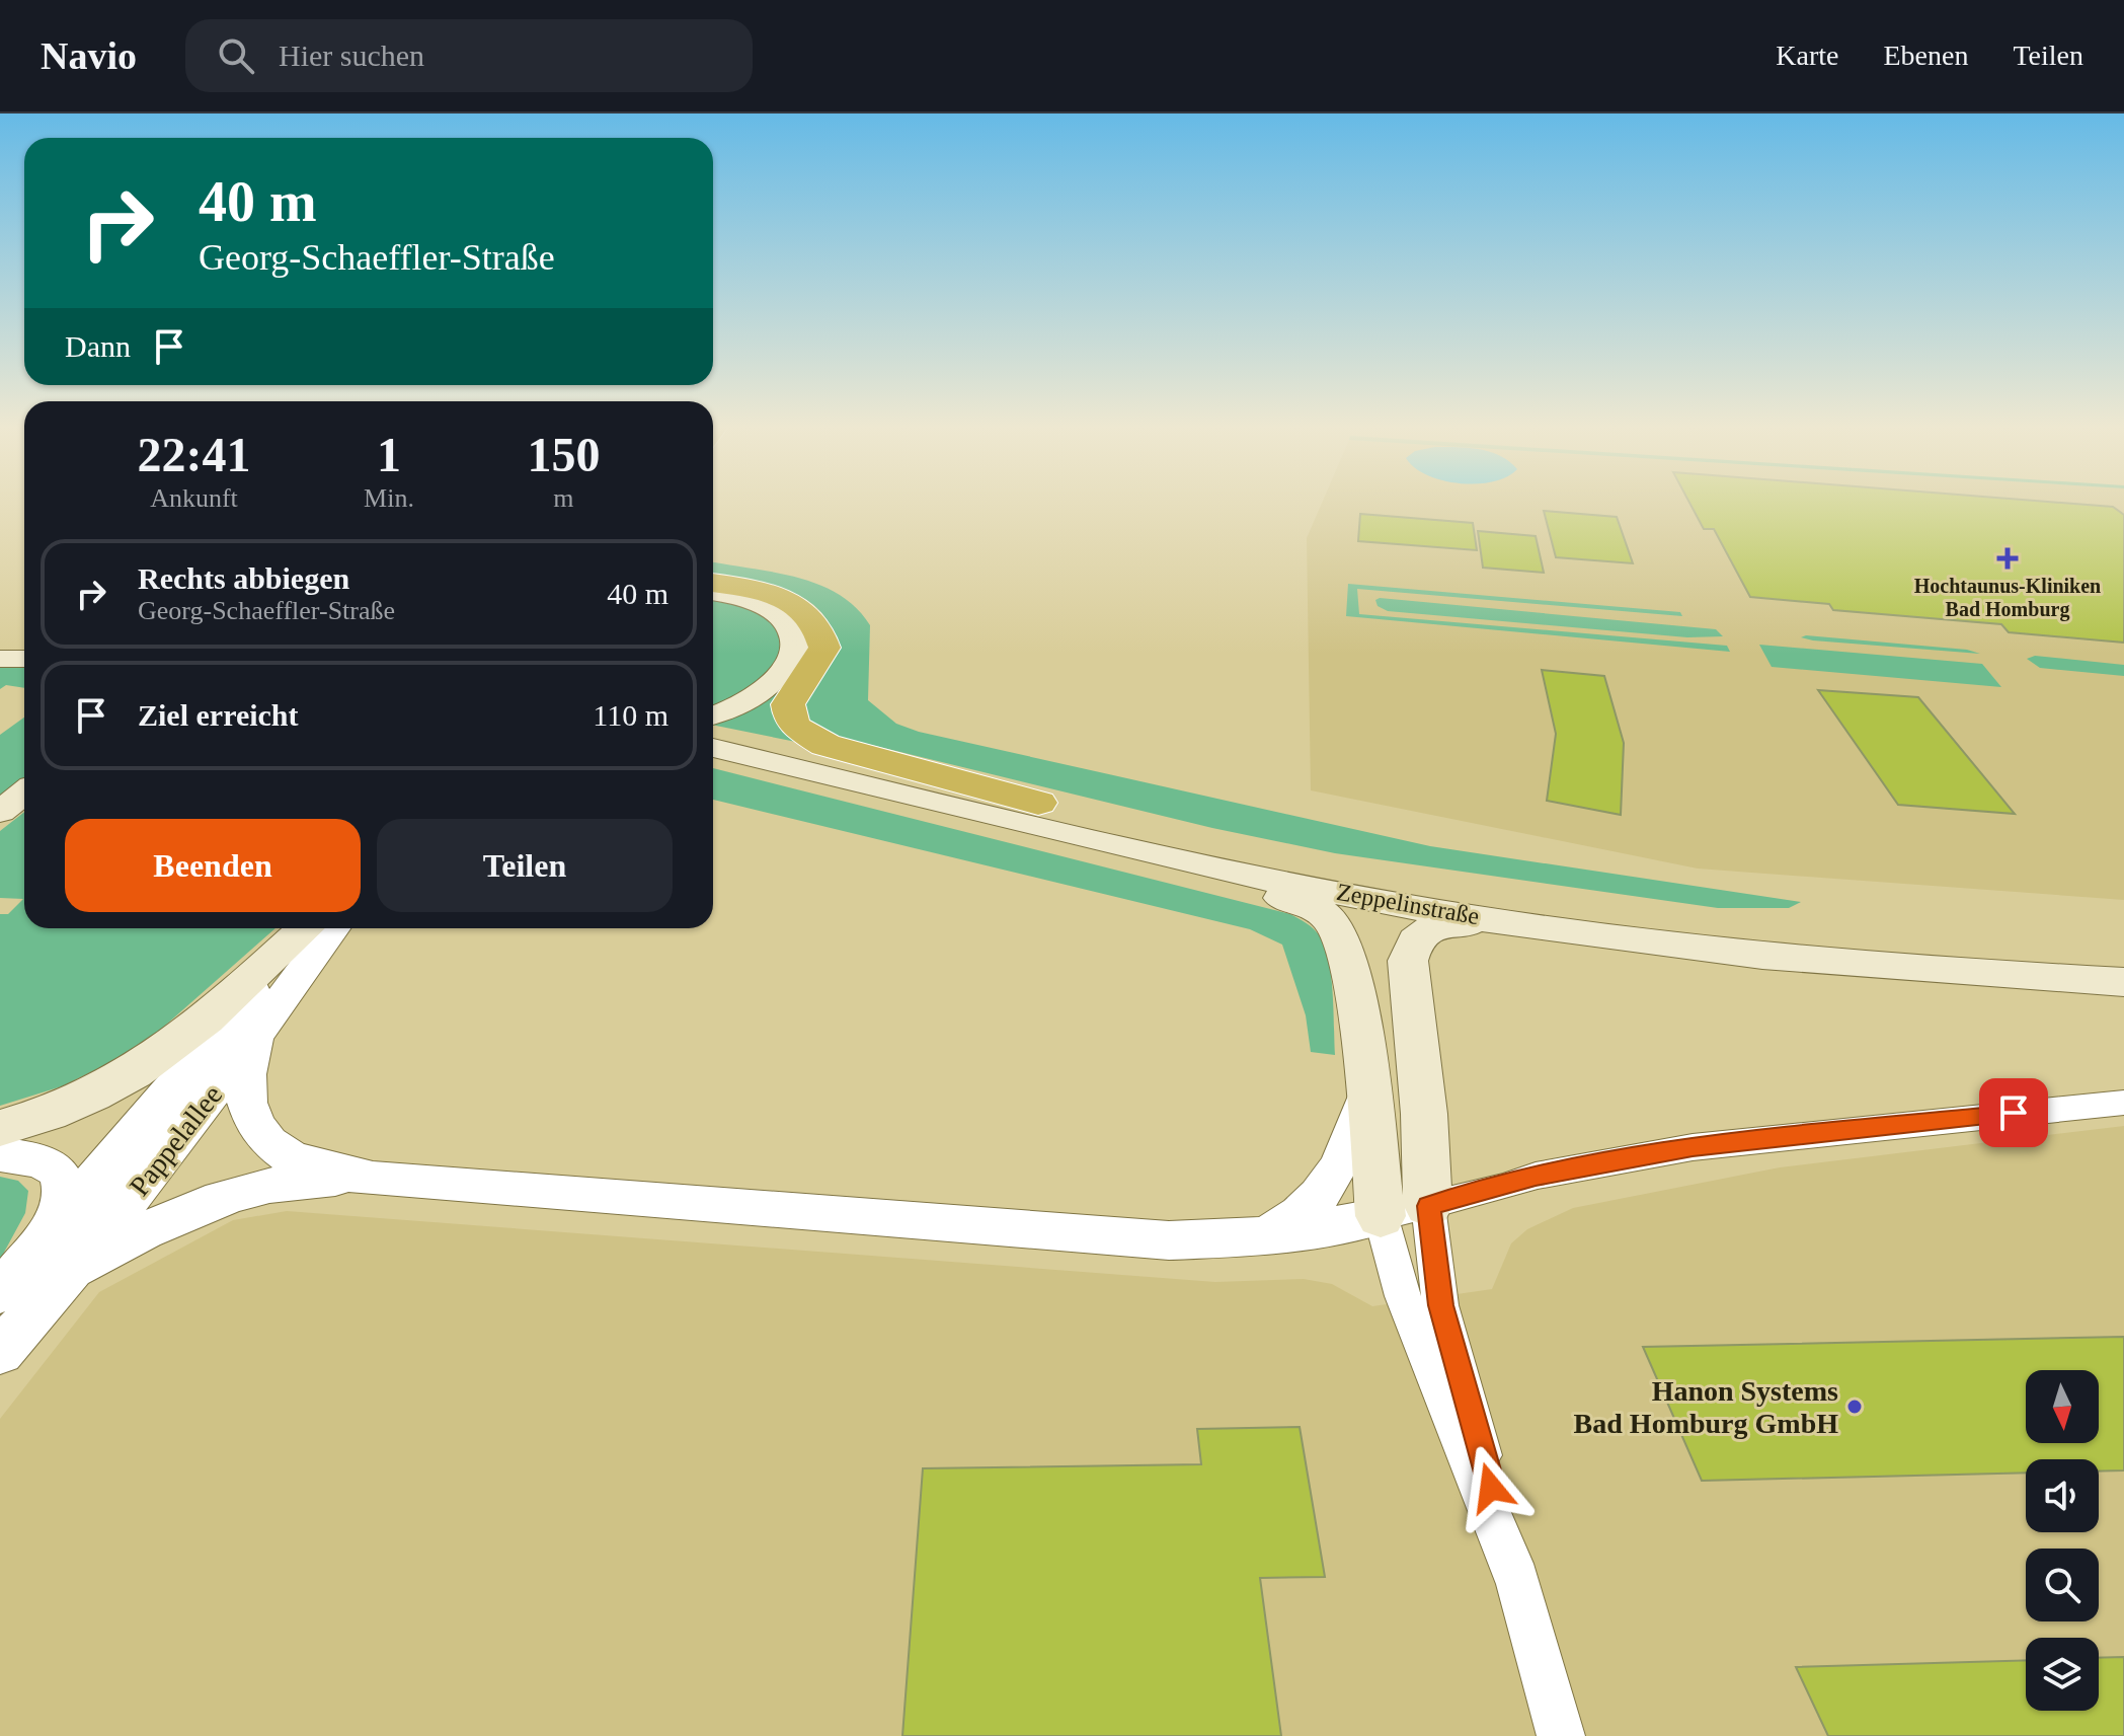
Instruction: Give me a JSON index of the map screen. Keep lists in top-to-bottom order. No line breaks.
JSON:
{"streets":{"main road":["Zeppelinstraße"],"street":["Pappelallee"]},"places":{"health":["Hochtaunus-Kliniken Bad Homburg"],"other":["Hanon Systems Bad Homburg GmbH"]},"north":"bottom","page":{"header":"Navio","search":"Hier suchen","nav":["Karte","Ebenen","Teilen"],"turn":["40 m","Georg-Schaeffler-Straße"],"then":"Dann","eta":["22:41","Ankunft","1","Min.","150","m"],"list":[{"name":"Rechts abbiegen","note":"Georg-Schaeffler-Straße","value":"40 m"},{"name":"Ziel erreicht","value":"110 m"}],"buttons":["Beenden","Teilen"]}}
